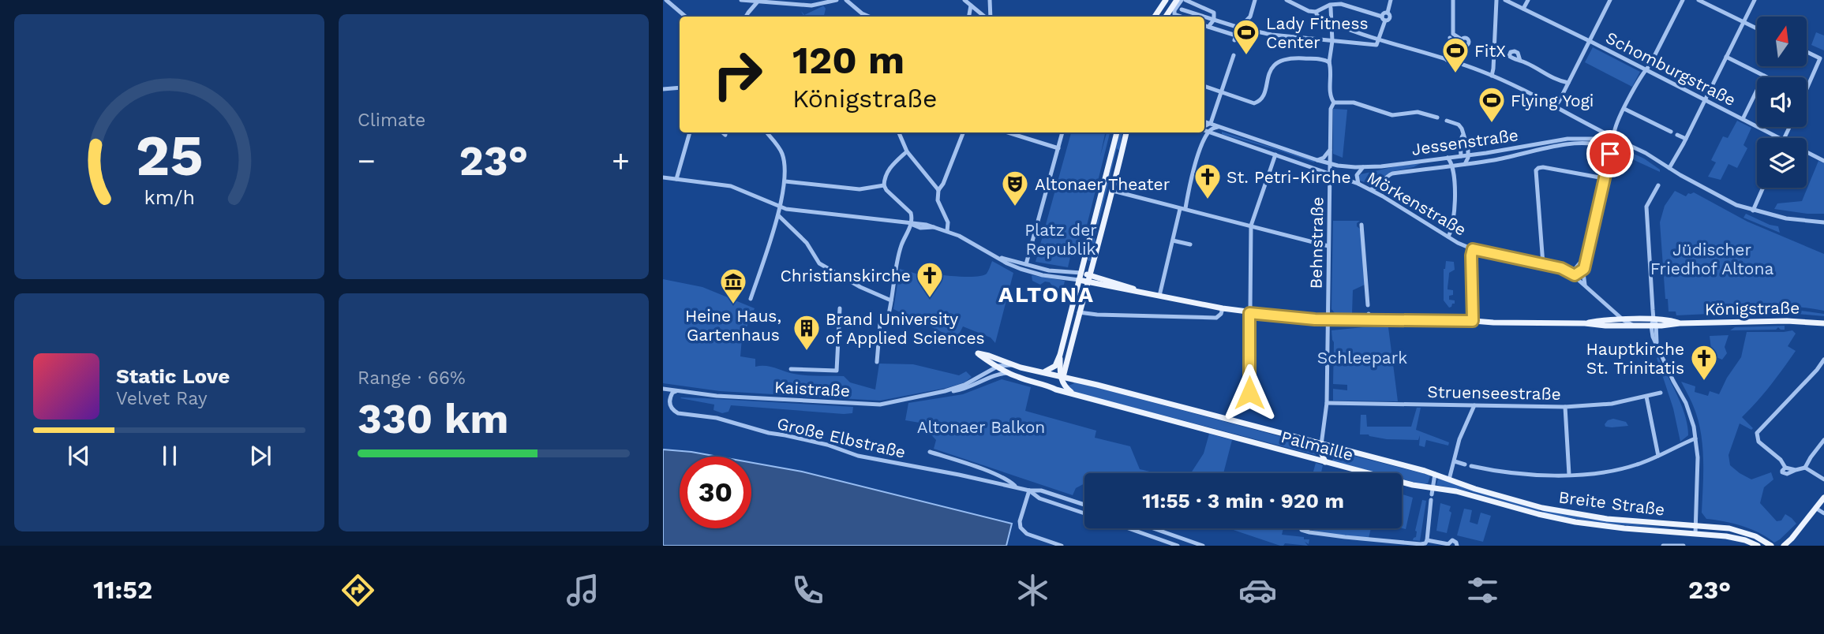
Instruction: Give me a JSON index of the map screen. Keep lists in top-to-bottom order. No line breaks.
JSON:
{"streets":{"main road":["Königstraße","Palmaille","Breite Straße"],"street":["Schomburgstraße","Jessenstraße","Mörkenstraße","Behnstraße","Kaistraße","Struenseestraße","Große Elbstraße"]},"crossings":[["Jessenstraße","Mörkenstraße"],["Jessenstraße","Behnstraße"],["Mörkenstraße","Behnstraße"],["Mörkenstraße","Königstraße"],["Behnstraße","Königstraße"],["Behnstraße","Struenseestraße"],["Behnstraße","Palmaille"],["Kaistraße","Große Elbstraße"],["Kaistraße","Palmaille"],["Palmaille","Breite Straße"]],"districts":["ALTONA"],"parks":["Platz der Republik","Jüdischer Friedhof Altona","Schleepark","Altonaer Balkon"],"places":{"sports":["Lady Fitness Center","FitX","Flying Yogi"],"church":["St. Petri-Kirche","Christianskirche","Hauptkirche St. Trinitatis"],"theatre":["Altonaer Theater"],"museum":["Heine Haus, Gartenhaus"],"building":["Brand University of Applied Sciences"]},"north":"top","page":{"tile":["Climate",["Range · 66%","330 km"]],"turn":["120 m","Königstraße"],"heat":["−","23°","+"],"song":["Static Love","Velvet Ray"],"limit":"30","trip":"11:55 · 3 min · 920 m","tabs":["11:52","23°"],"gauge":["25","km/h"]}}
